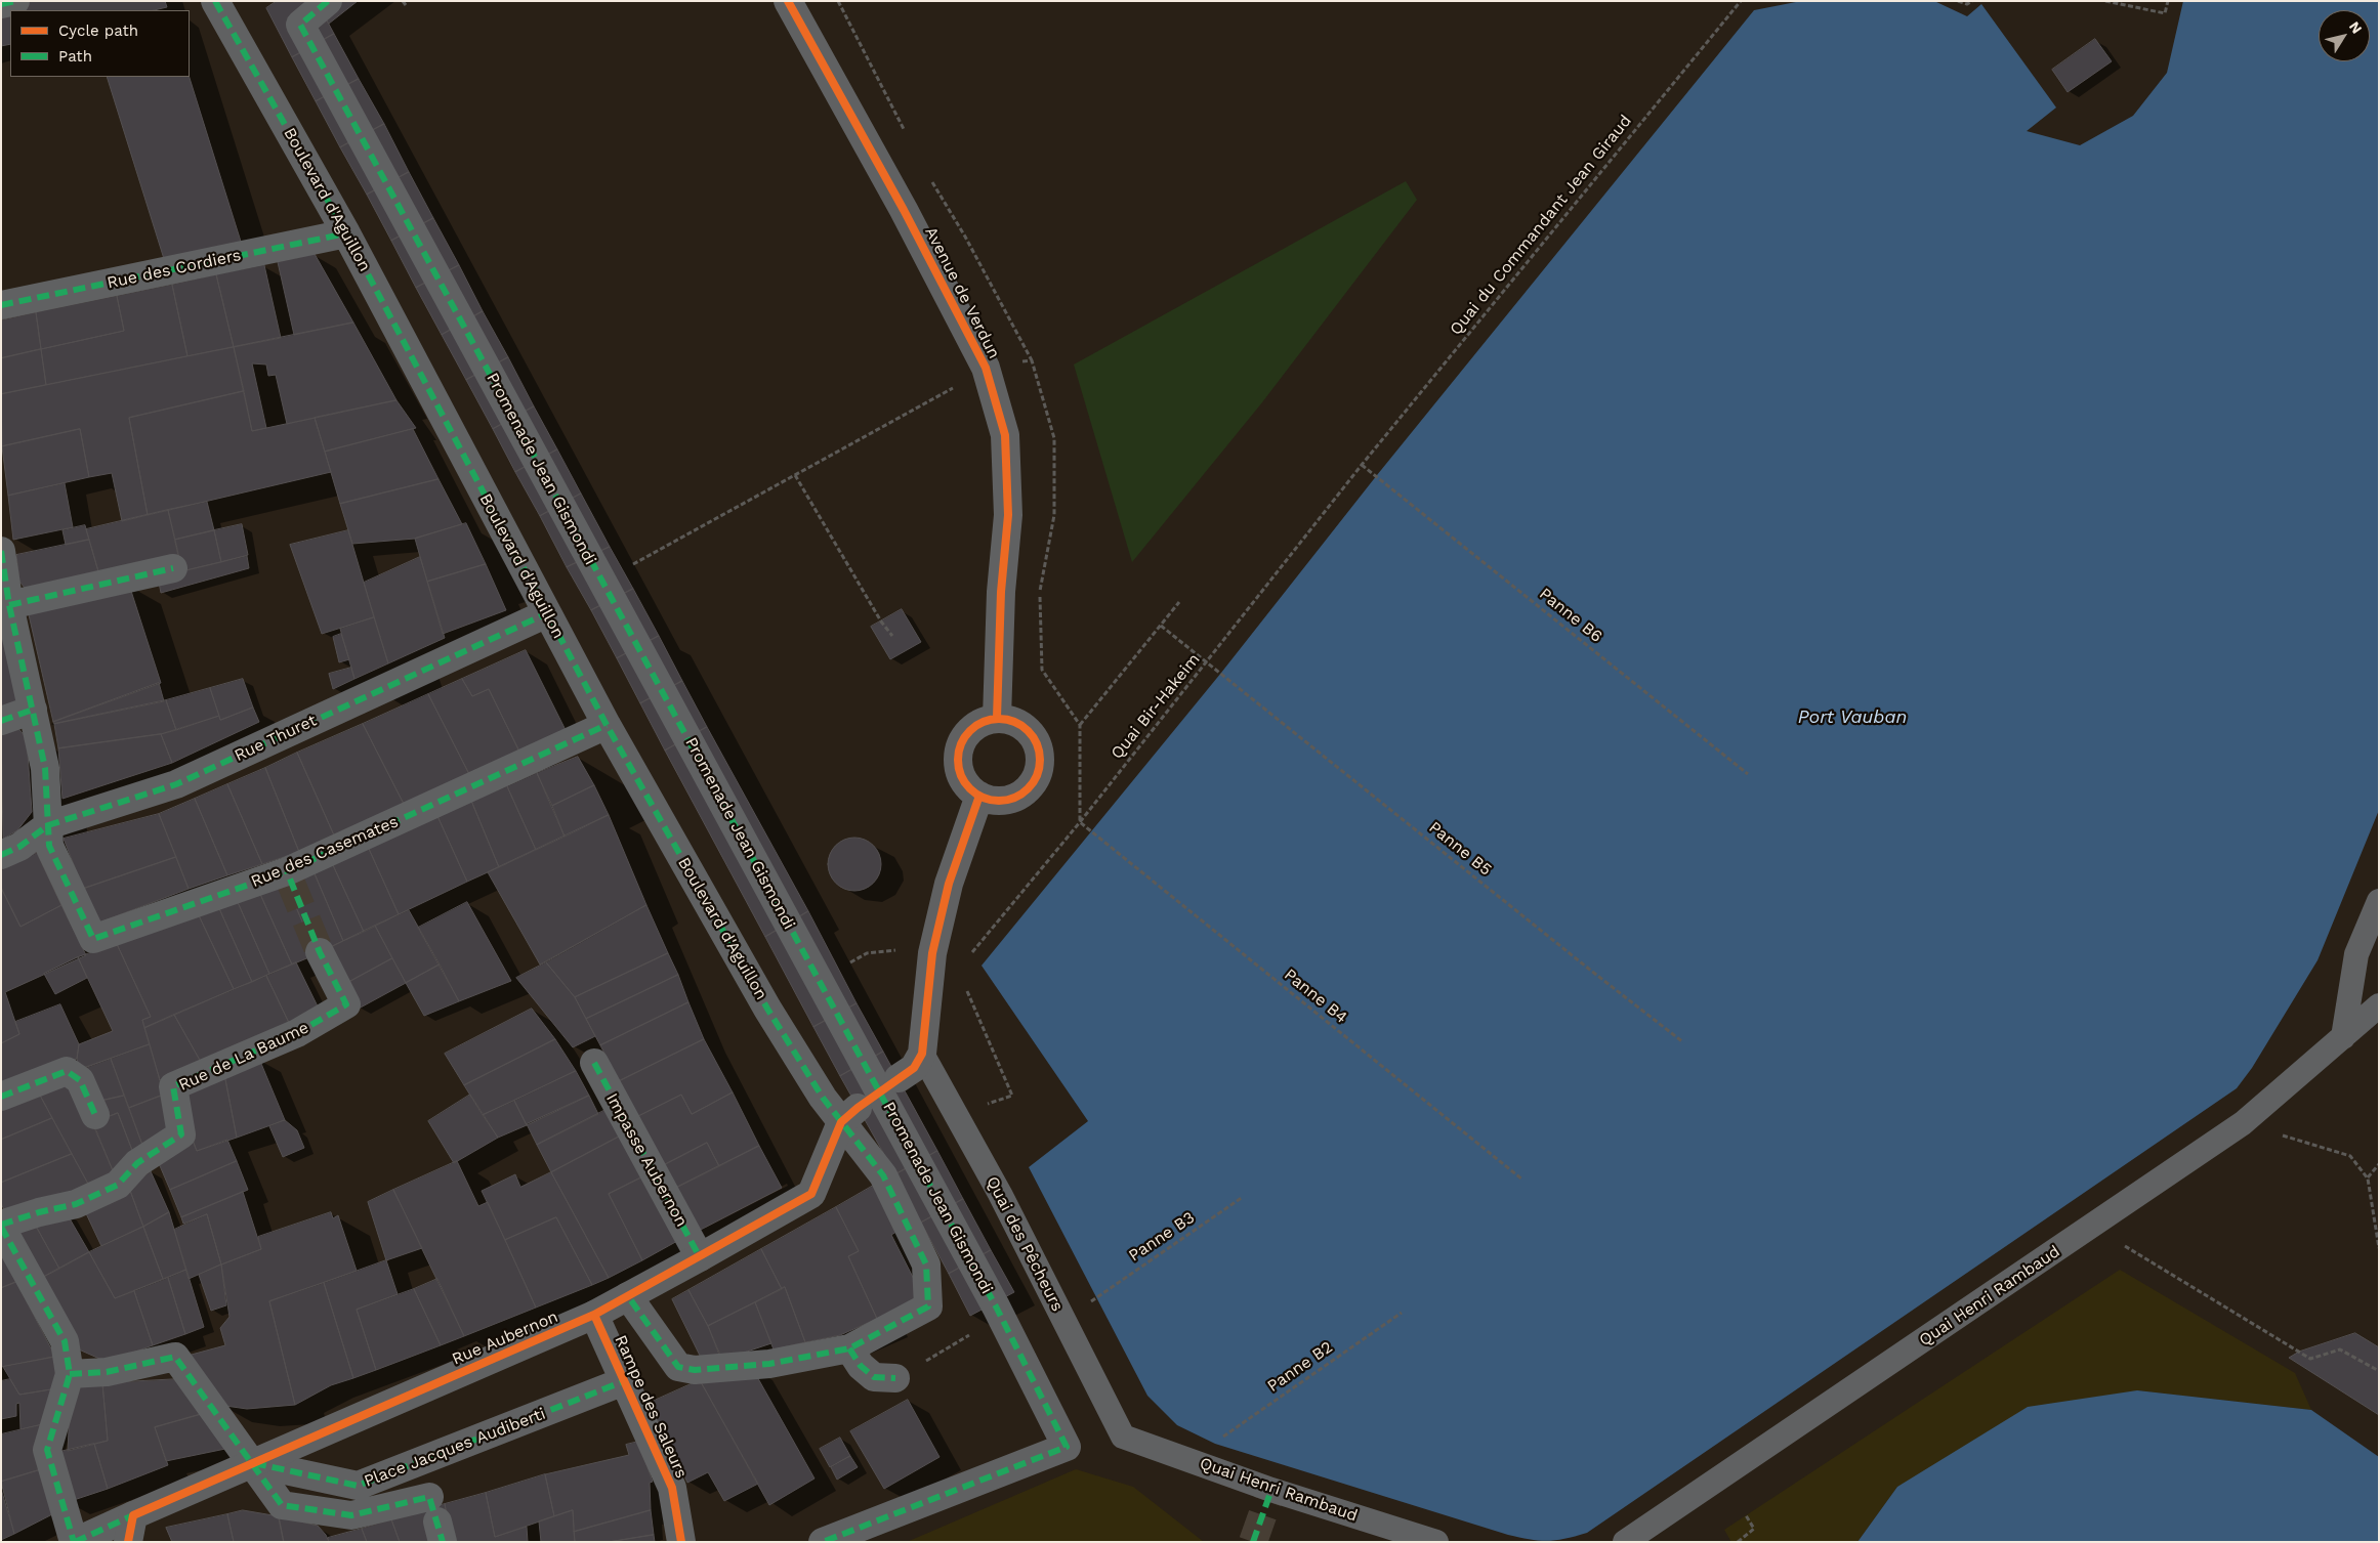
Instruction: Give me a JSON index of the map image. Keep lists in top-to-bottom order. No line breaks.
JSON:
{"streets":{"street":["Boulevard d'Aguillon","Rue des Cordiers","Avenue de Verdun","Promenade Jean Gismondi","Rue Thuret","Rue des Casemates","Rue de La Baume","Impasse Aubernon","Rue Aubernon","Rampe des Saleurs","Place Jacques Audiberti"],"lane":["Quai des Pêcheurs","Quai Henri Rambaud"],"path":["Quai du Commandant Jean Giraud","Panne B6","Quai Bir-Hakeim","Panne B5","Panne B4","Panne B3","Panne B2"]},"crossings":[["Boulevard d'Aguillon","Rue des Cordiers"],["Boulevard d'Aguillon","Rue Thuret"],["Boulevard d'Aguillon","Rue des Casemates"],["Boulevard d'Aguillon","Rue Aubernon"],["Quai du Commandant Jean Giraud","Panne B6"],["Quai du Commandant Jean Giraud","Quai Bir-Hakeim"],["Panne B6","Quai Bir-Hakeim"],["Quai Bir-Hakeim","Panne B5"],["Quai Bir-Hakeim","Panne B4"],["Rue Thuret","Rue des Casemates"],["Impasse Aubernon","Rue Aubernon"],["Quai des Pêcheurs","Quai Henri Rambaud"],["Rue Aubernon","Rampe des Saleurs"],["Rue Aubernon","Place Jacques Audiberti"],["Rampe des Saleurs","Place Jacques Audiberti"]],"water":["Port Vauban"],"legend":["Cycle path","Path"],"north":"top right"}
